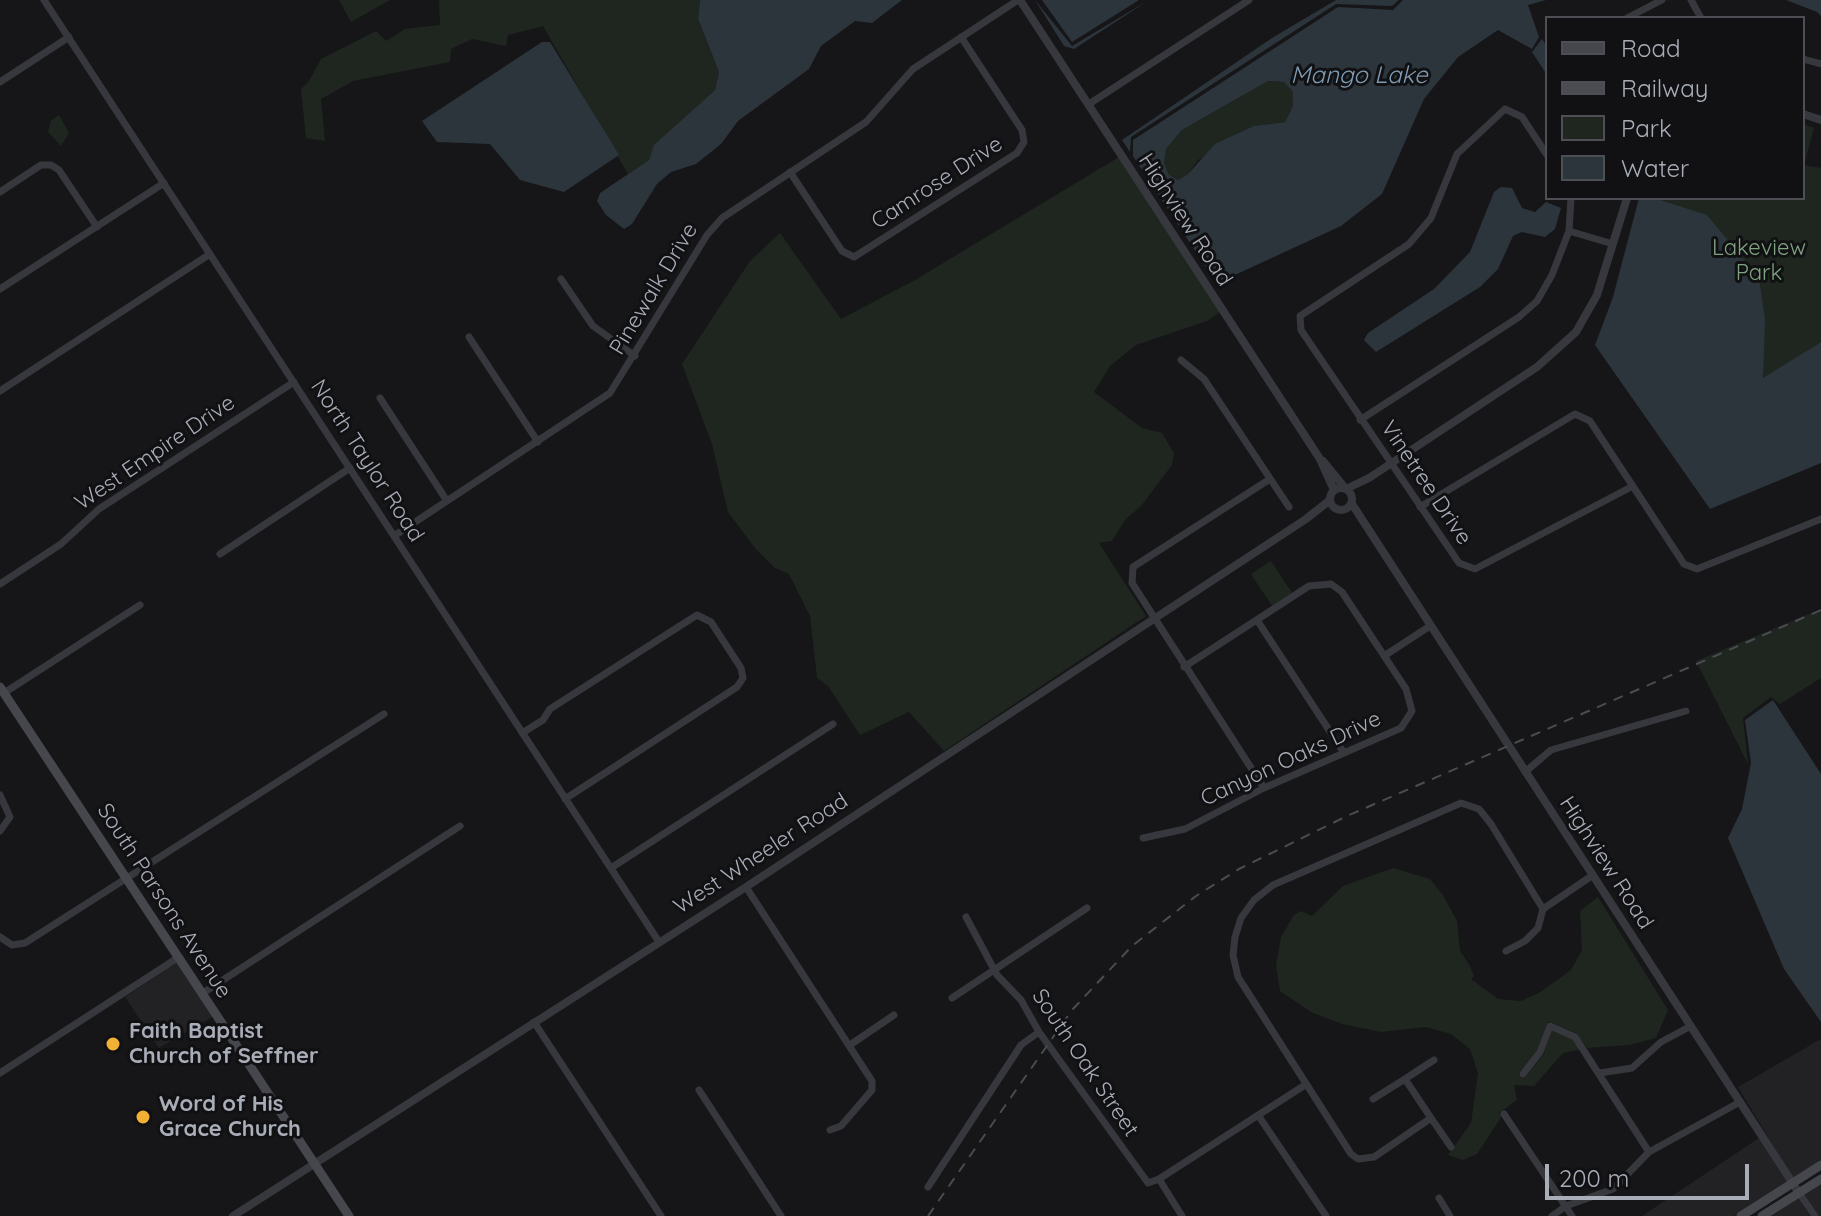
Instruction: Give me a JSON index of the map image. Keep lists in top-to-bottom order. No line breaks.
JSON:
{"streets":{"main road":["South Parsons Avenue"],"street":["Camrose Drive","Highview Road","Pinewalk Drive","West Empire Drive","North Taylor Road","Vinetree Drive","Canyon Oaks Drive","West Wheeler Road","South Oak Street"]},"crossings":[["Camrose Drive","Pinewalk Drive"],["Highview Road","Pinewalk Drive"],["Highview Road","West Wheeler Road"],["Pinewalk Drive","North Taylor Road"],["West Empire Drive","North Taylor Road"],["North Taylor Road","West Wheeler Road"],["West Wheeler Road","South Parsons Avenue"]],"water":["Mango Lake"],"parks":["Lakeview Park"],"places":["Faith Baptist Church of Seffner","Word of His Grace Church"],"legend":["Road","Railway","Park","Water"],"scale_bar":"200 m"}
